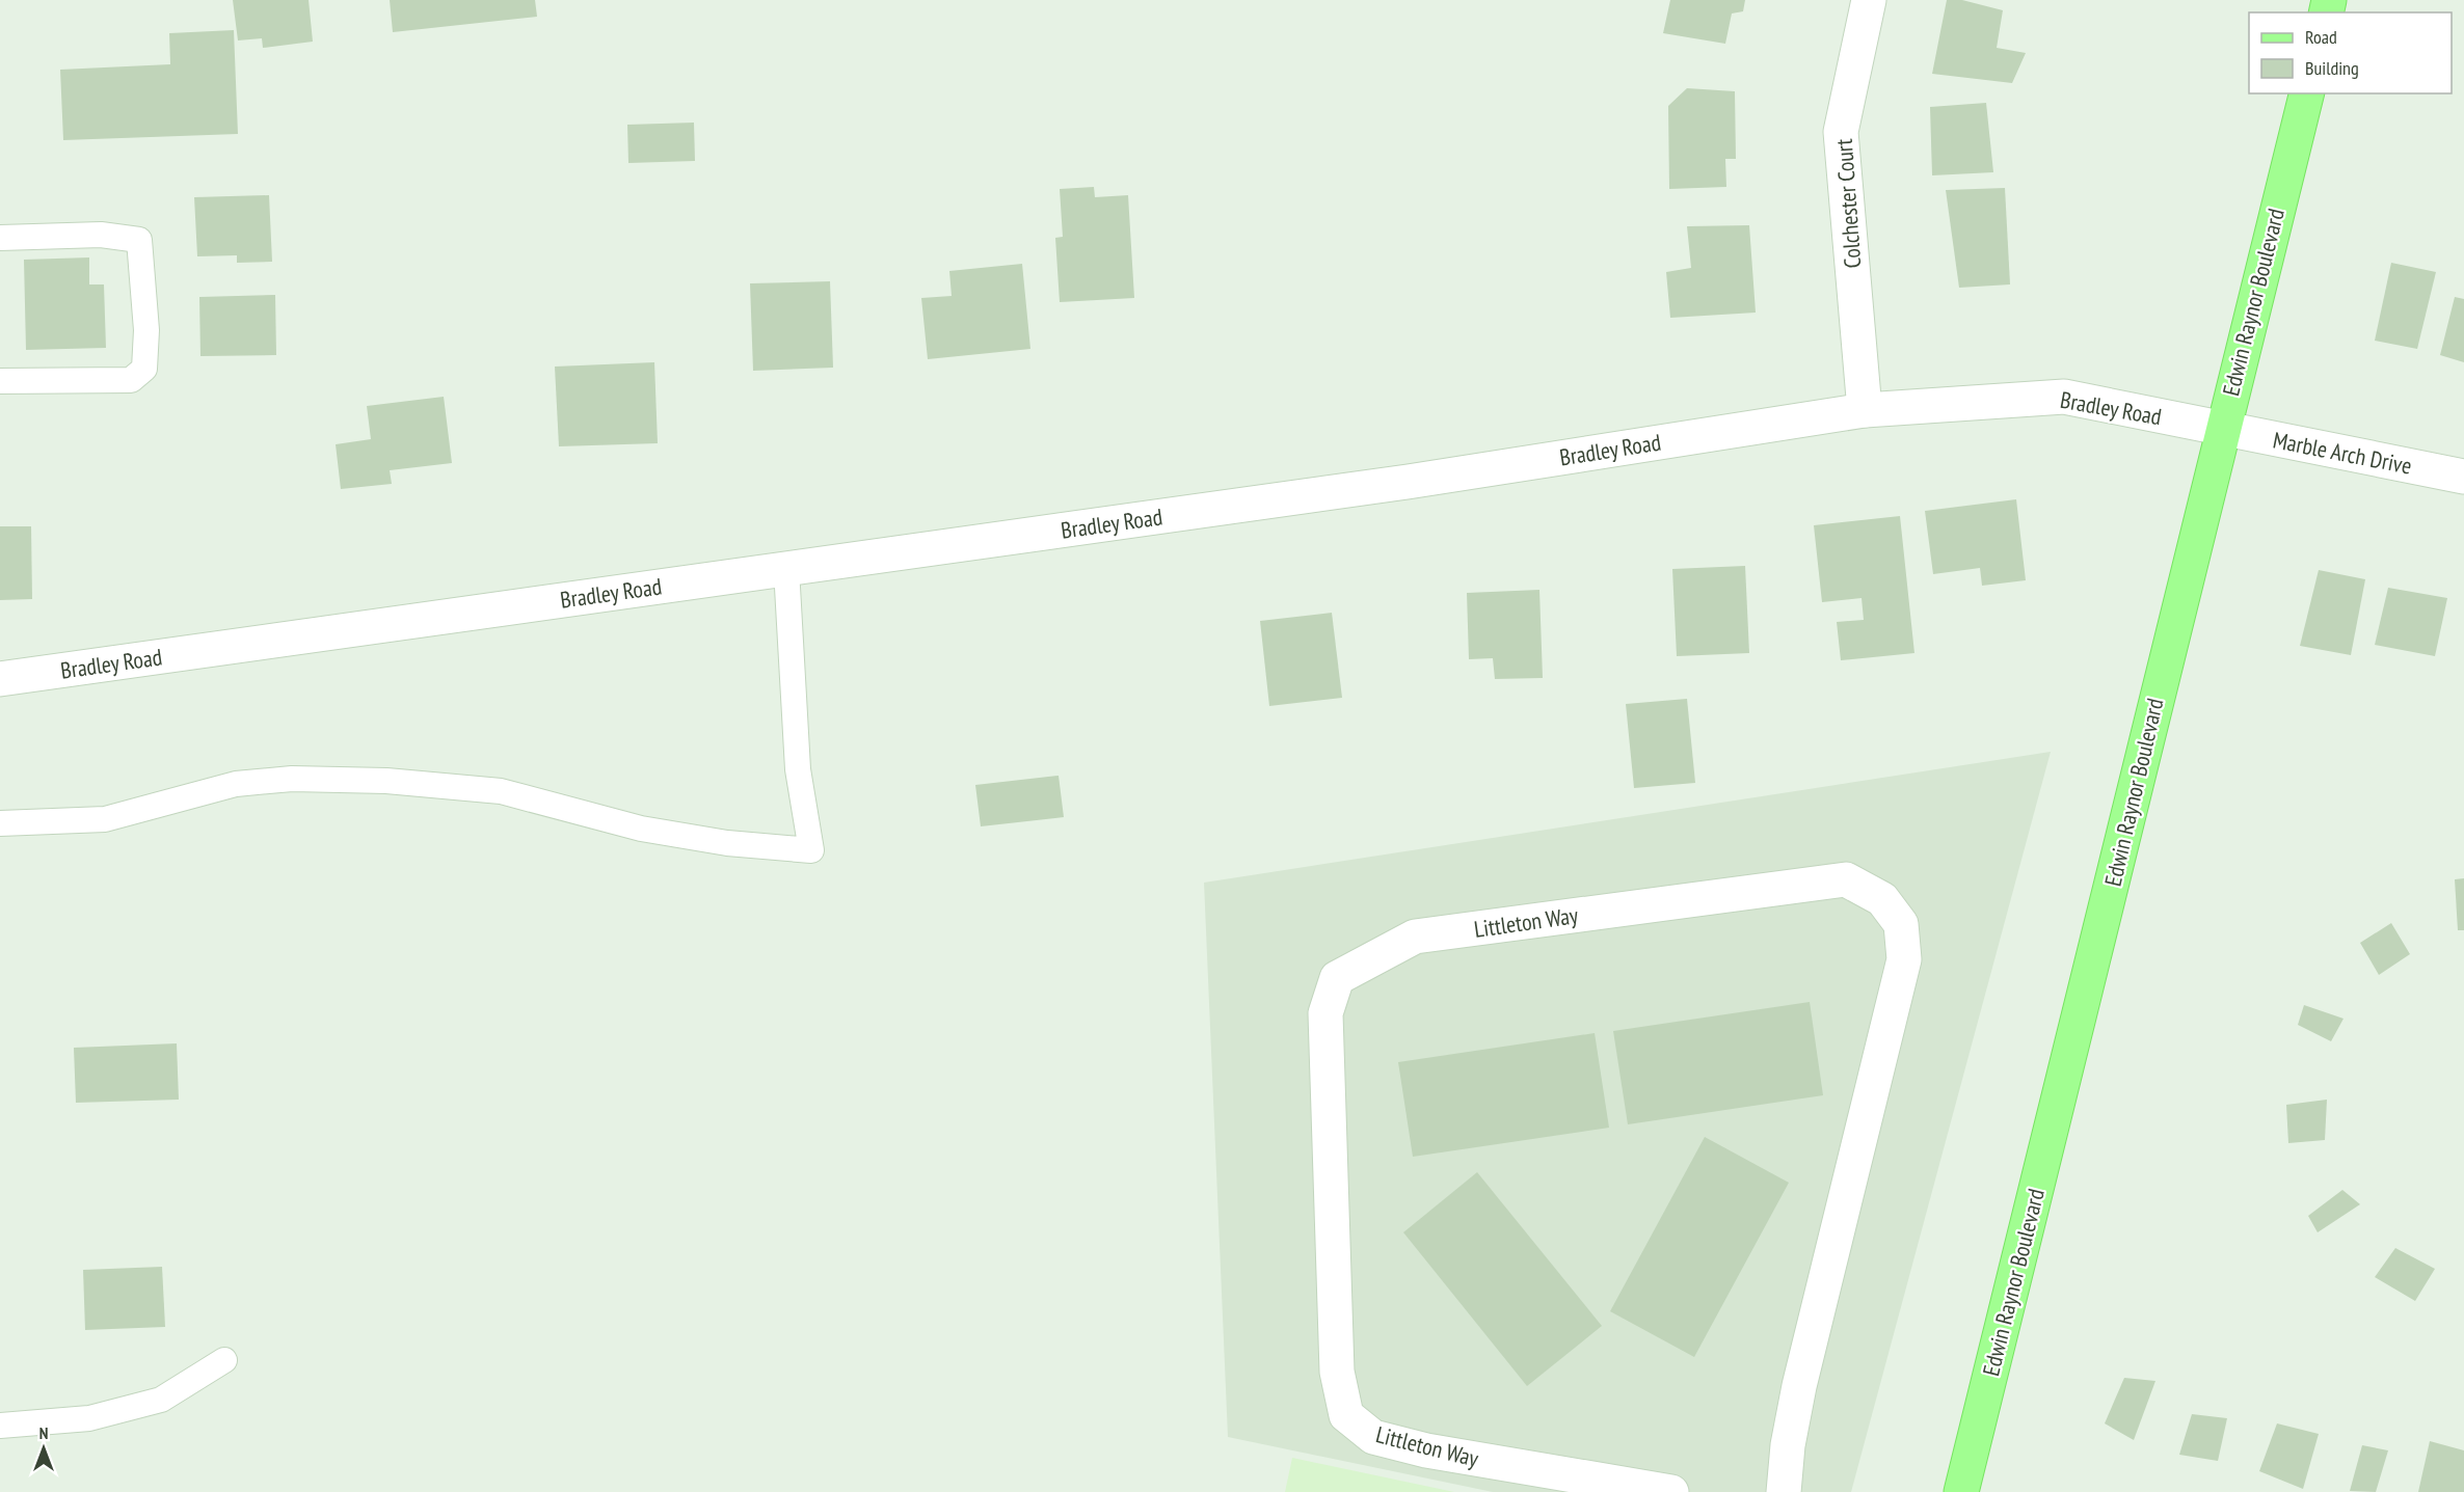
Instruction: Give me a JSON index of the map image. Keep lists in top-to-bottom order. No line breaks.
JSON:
{"streets":{"main road":["Edwin Raynor Boulevard"],"street":["Colchester Court","Bradley Road","Marble Arch Drive","Littleton Way"]},"crossings":[["Colchester Court","Bradley Road"],["Edwin Raynor Boulevard","Bradley Road"],["Edwin Raynor Boulevard","Marble Arch Drive"],["Bradley Road","Marble Arch Drive"]],"legend":["Road","Building"],"north":"top"}
